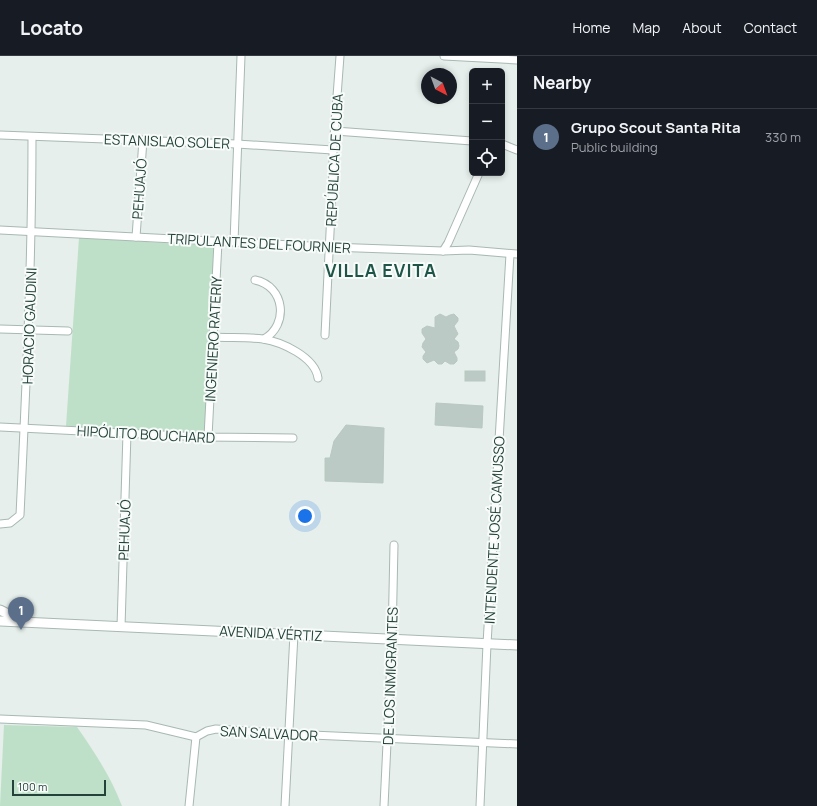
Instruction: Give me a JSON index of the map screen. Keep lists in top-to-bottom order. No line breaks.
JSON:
{"streets":{"street":["ESTANISLAO SOLER","REPÚBLICA DE CUBA","PEHUAJÓ","TRIPULANTES DEL FOURNIER","HORACIO GAUDINI","INGENIERO RATERIY","HIPÓLITO BOUCHARD","INTENDENTE JOSÉ CAMUSSO","AVENIDA VÉRTIZ","DE LOS INMIGRANTES","SAN SALVADOR"]},"crossings":[["ESTANISLAO SOLER","REPÚBLICA DE CUBA"],["ESTANISLAO SOLER","PEHUAJÓ"],["ESTANISLAO SOLER","HORACIO GAUDINI"],["REPÚBLICA DE CUBA","TRIPULANTES DEL FOURNIER"],["PEHUAJÓ","TRIPULANTES DEL FOURNIER"],["PEHUAJÓ","HIPÓLITO BOUCHARD"],["PEHUAJÓ","AVENIDA VÉRTIZ"],["TRIPULANTES DEL FOURNIER","HORACIO GAUDINI"],["TRIPULANTES DEL FOURNIER","INGENIERO RATERIY"],["TRIPULANTES DEL FOURNIER","INTENDENTE JOSÉ CAMUSSO"],["HORACIO GAUDINI","HIPÓLITO BOUCHARD"],["INGENIERO RATERIY","HIPÓLITO BOUCHARD"],["INTENDENTE JOSÉ CAMUSSO","AVENIDA VÉRTIZ"],["INTENDENTE JOSÉ CAMUSSO","SAN SALVADOR"],["AVENIDA VÉRTIZ","DE LOS INMIGRANTES"],["DE LOS INMIGRANTES","SAN SALVADOR"]],"districts":["VILLA EVITA"],"scale_bar":"100 m","north":"bottom right","page":{"header":"Locato","nav":["Home","Map","About","Contact"],"heading":"Nearby","map_buttons":["+","−"],"list":[{"mark":"1","name":"Grupo Scout Santa Rita","note":"Public building","value":"330 m"}],"pins":"1","scale":"100 m"}}
